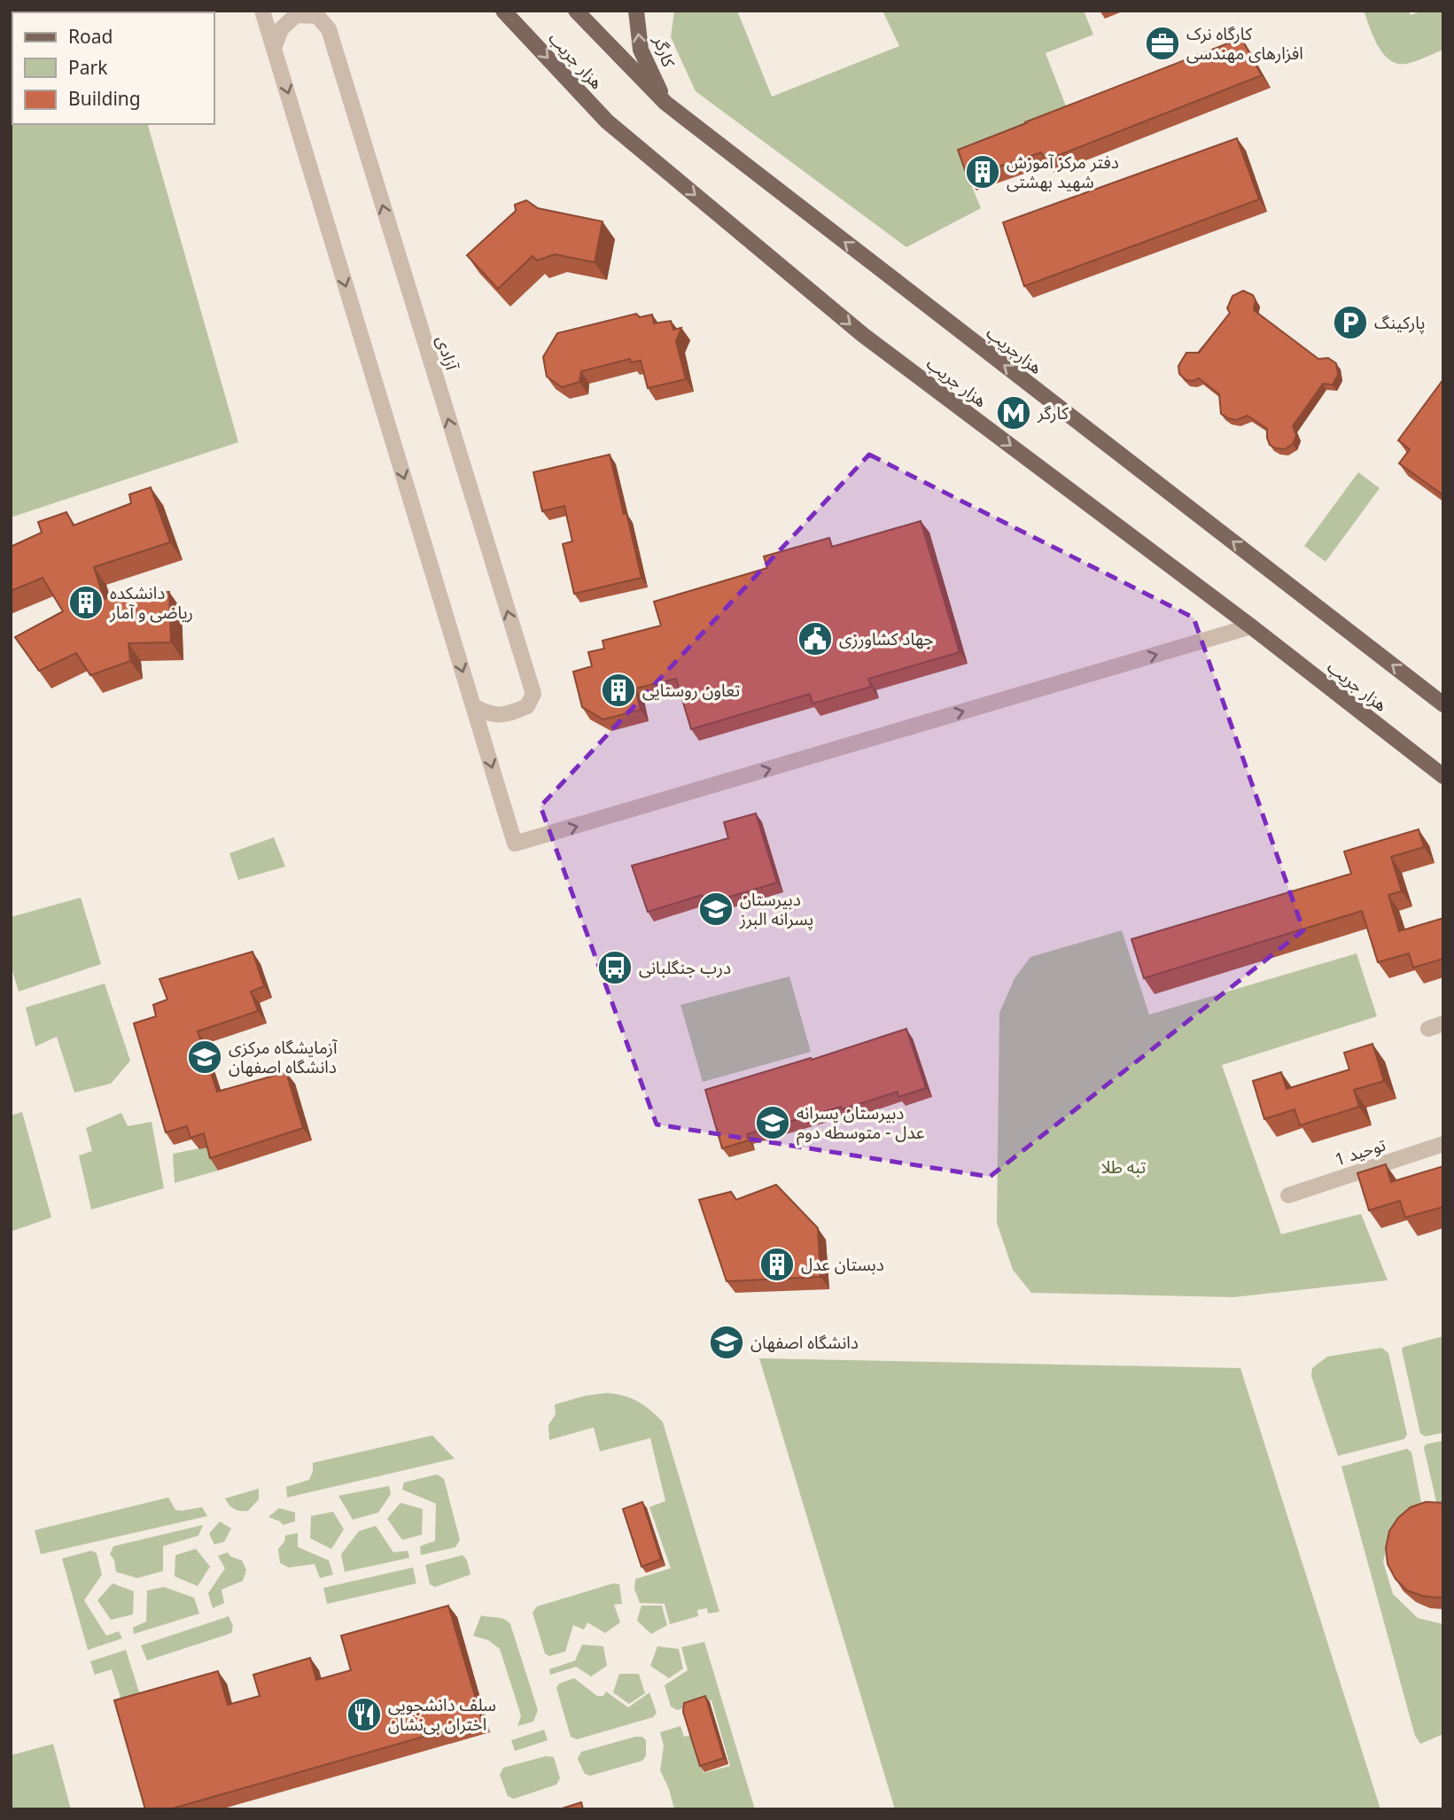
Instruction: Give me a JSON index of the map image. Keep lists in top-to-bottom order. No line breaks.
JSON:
{"streets":{"main road":["کارگر","هزار جریب","هزارجریب"],"street":["آزادی","توحید 1"]},"crossings":[["کارگر","هزارجریب"]],"one_way":["کارگر","هزار جریب","هزارجریب"],"parks":["تبه طلا"],"places":{"office":["کارگاه نرک افزارهای مهندسی"],"building":["دفتر مرکز آموزش شهید بهشتی","دانشکده ریاضی و آمار","تعاون روستایی","دبستان عدل"],"parking":["پارکینگ"],"metro station":["کارگر"],"public building":["جهاد کشاورزی"],"school or university":["دبیرستان پسرانه البرز","آزمایشگاه مرکزی دانشگاه اصفهان","دبیرستان پسرانه عدل - متوسطه دوم","دانشگاه اصفهان"],"bus stop":["درب جنگلبانی"],"restaurant":["سلف دانشجویی اختران بی‌نشان"]},"legend":["Road","Park","Building"]}
